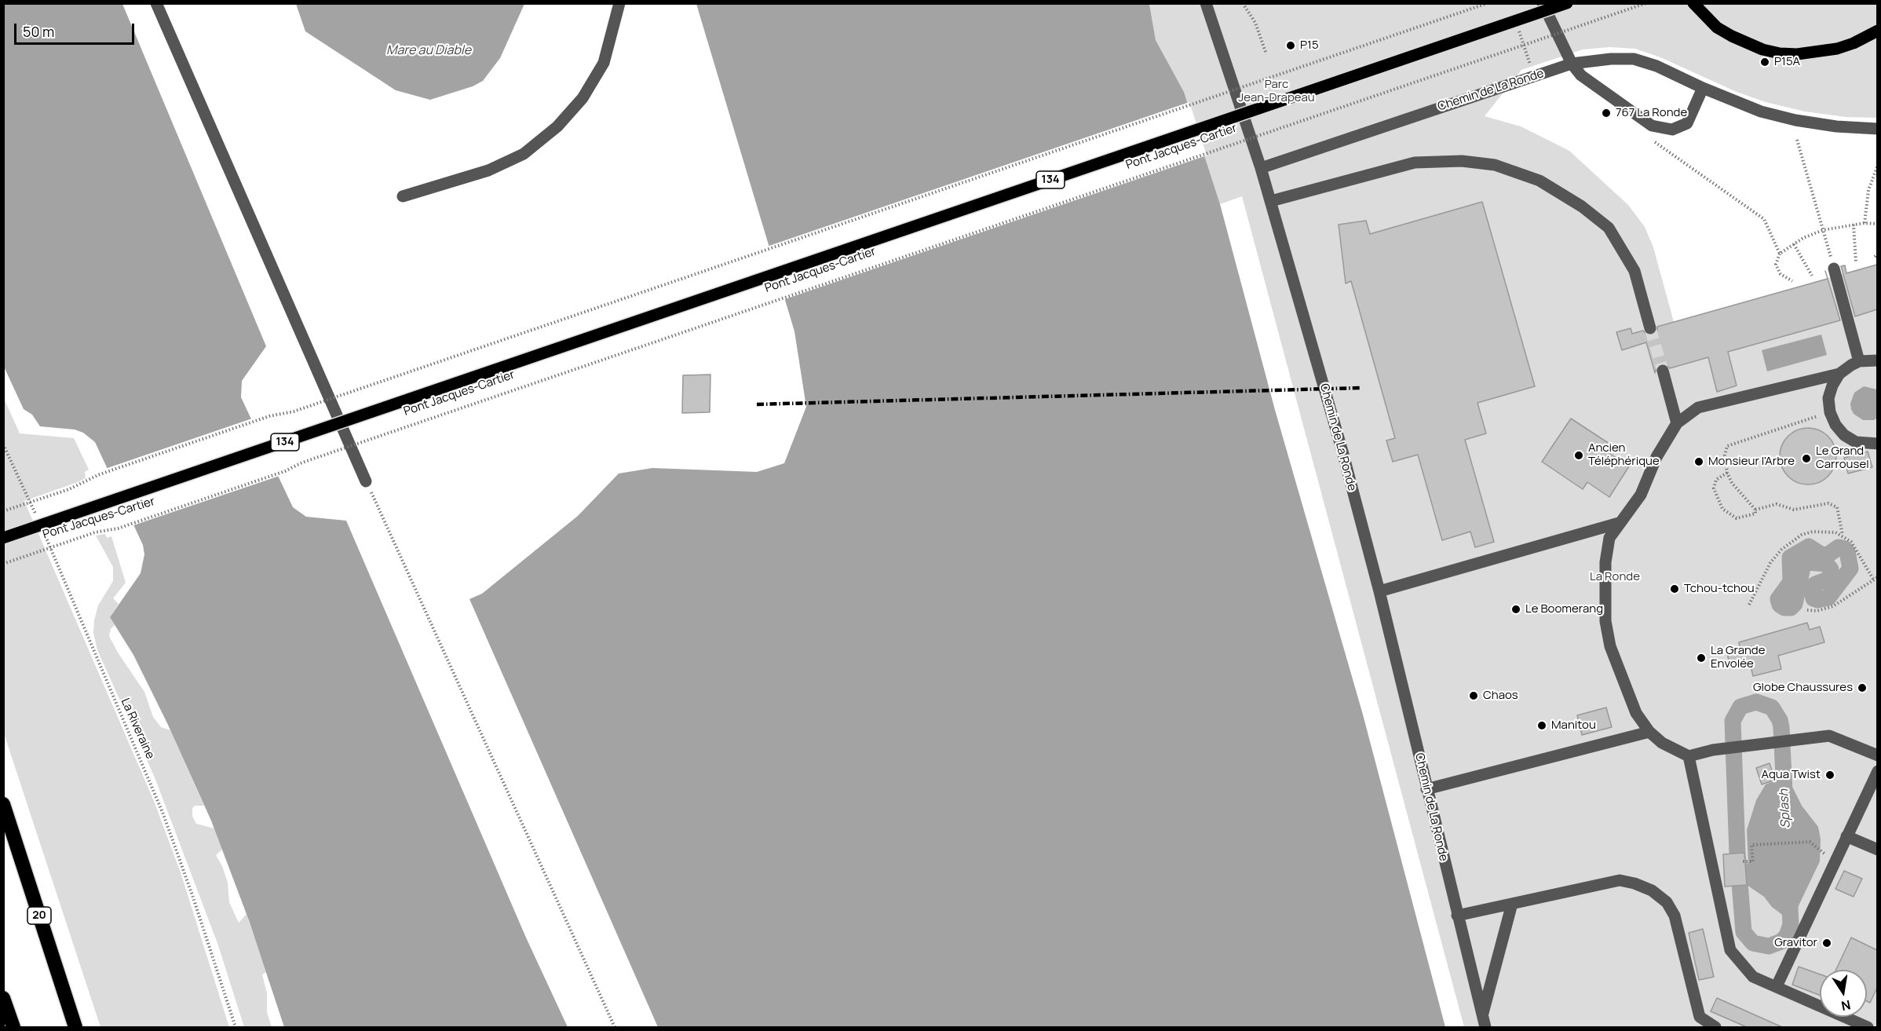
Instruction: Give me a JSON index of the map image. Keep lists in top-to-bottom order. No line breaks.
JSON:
{"streets":{"highway":["20"],"main road":["Pont Jacques-Cartier","134"],"street":["Chemin de La Ronde"],"path":["La Riveraine"]},"water":["Mare au Diable","Splash"],"parks":["Parc Jean-Drapeau","La Ronde"],"places":["P15","P15A","767 La Ronde","Ancien Téléphérique","Le Grand Carrousel","Monsieur l'Arbre","Tchou-tchou","Le Boomerang","La Grande Envolée","Globe Chaussures","Chaos","Manitou","Aqua Twist","Gravitor"],"scale_bar":"50 m","north":"bottom"}
